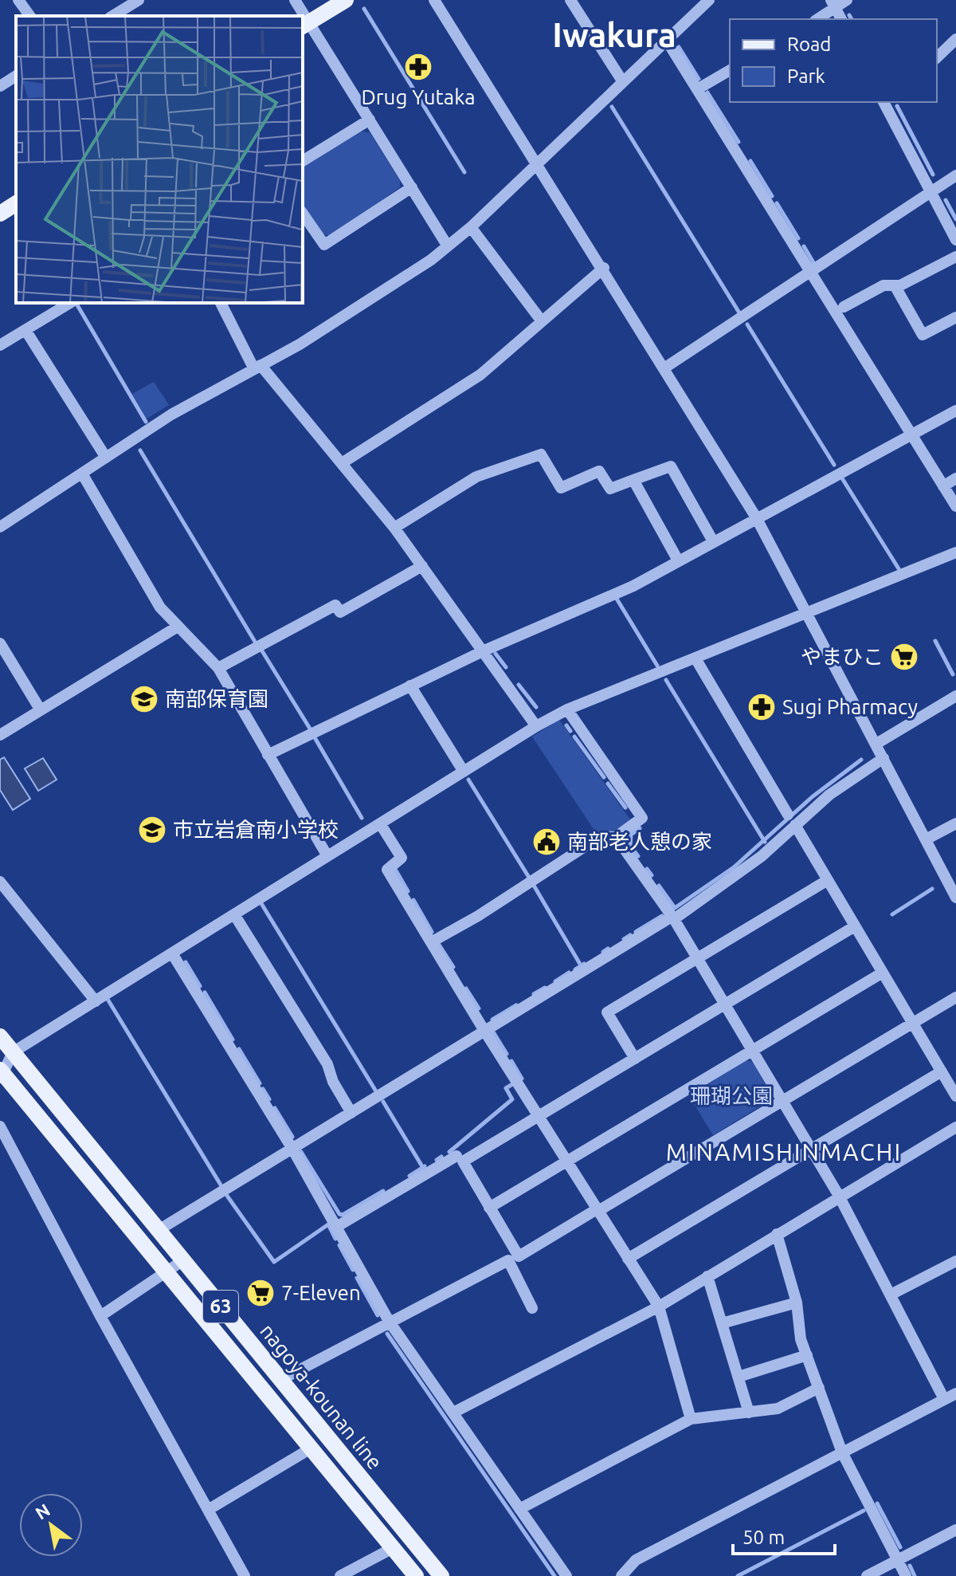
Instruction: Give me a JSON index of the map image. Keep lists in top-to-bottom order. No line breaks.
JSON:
{"streets":{"main road":["63","nagoya-kounan line"]},"districts":["Iwakura","MINAMISHINMACHI"],"parks":["珊瑚公園"],"places":{"pharmacy":["Drug Yutaka","Sugi Pharmacy"],"supermarket":["やまひこ","7-Eleven"],"school or university":["南部保育園","市立岩倉南小学校"],"public building":["南部老人憩の家"]},"legend":["Road","Park"],"scale_bar":"50 m","north":"top left"}
